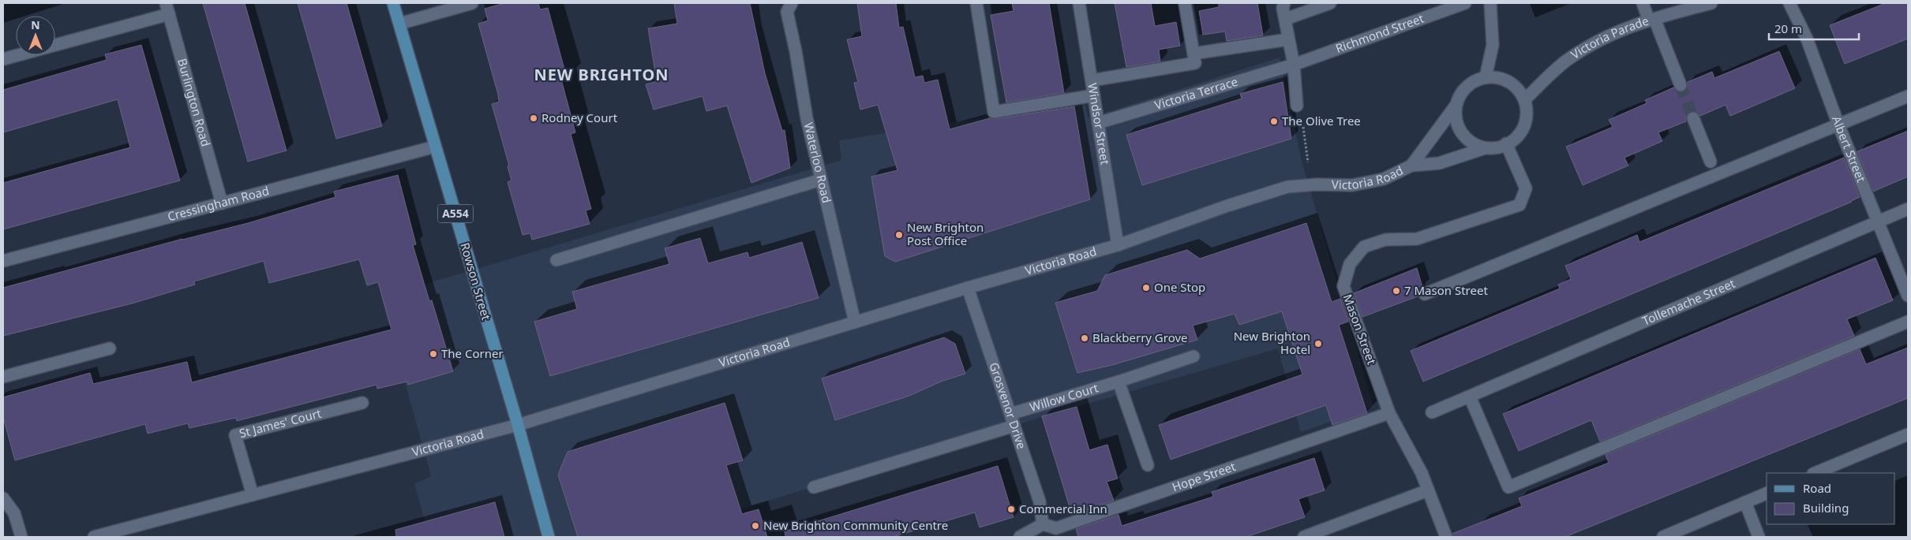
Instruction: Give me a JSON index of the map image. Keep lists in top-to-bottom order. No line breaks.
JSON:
{"streets":{"main road":["A554","Rowson Street"],"street":["Richmond Street","Victoria Parade","Victoria Terrace","Burlington Road","Windsor Street","Albert Street","Waterloo Road","Victoria Road","Cressingham Road","Tollemache Street","Mason Street","Willow Court","Grosvenor Drive","St James' Court","Hope Street"]},"crossings":[["Richmond Street","Victoria Terrace"],["Victoria Parade","Victoria Road"],["Victoria Parade","Mason Street"],["Victoria Terrace","Windsor Street"],["Burlington Road","Cressingham Road"],["Windsor Street","Victoria Road"],["Albert Street","Tollemache Street"],["Waterloo Road","Victoria Road"],["Victoria Road","Rowson Street"],["Victoria Road","Mason Street"],["Victoria Road","Grosvenor Drive"],["Victoria Road","St James' Court"],["Cressingham Road","Rowson Street"],["Mason Street","Hope Street"],["Willow Court","Grosvenor Drive"],["Grosvenor Drive","Hope Street"]],"districts":["NEW BRIGHTON"],"places":["Rodney Court","The Olive Tree","New Brighton Post Office","One Stop","7 Mason Street","Blackberry Grove","New Brighton Hotel","The Corner","Commercial Inn","New Brighton Community Centre"],"legend":["Road","Building"],"scale_bar":"20 m","north":"top"}
